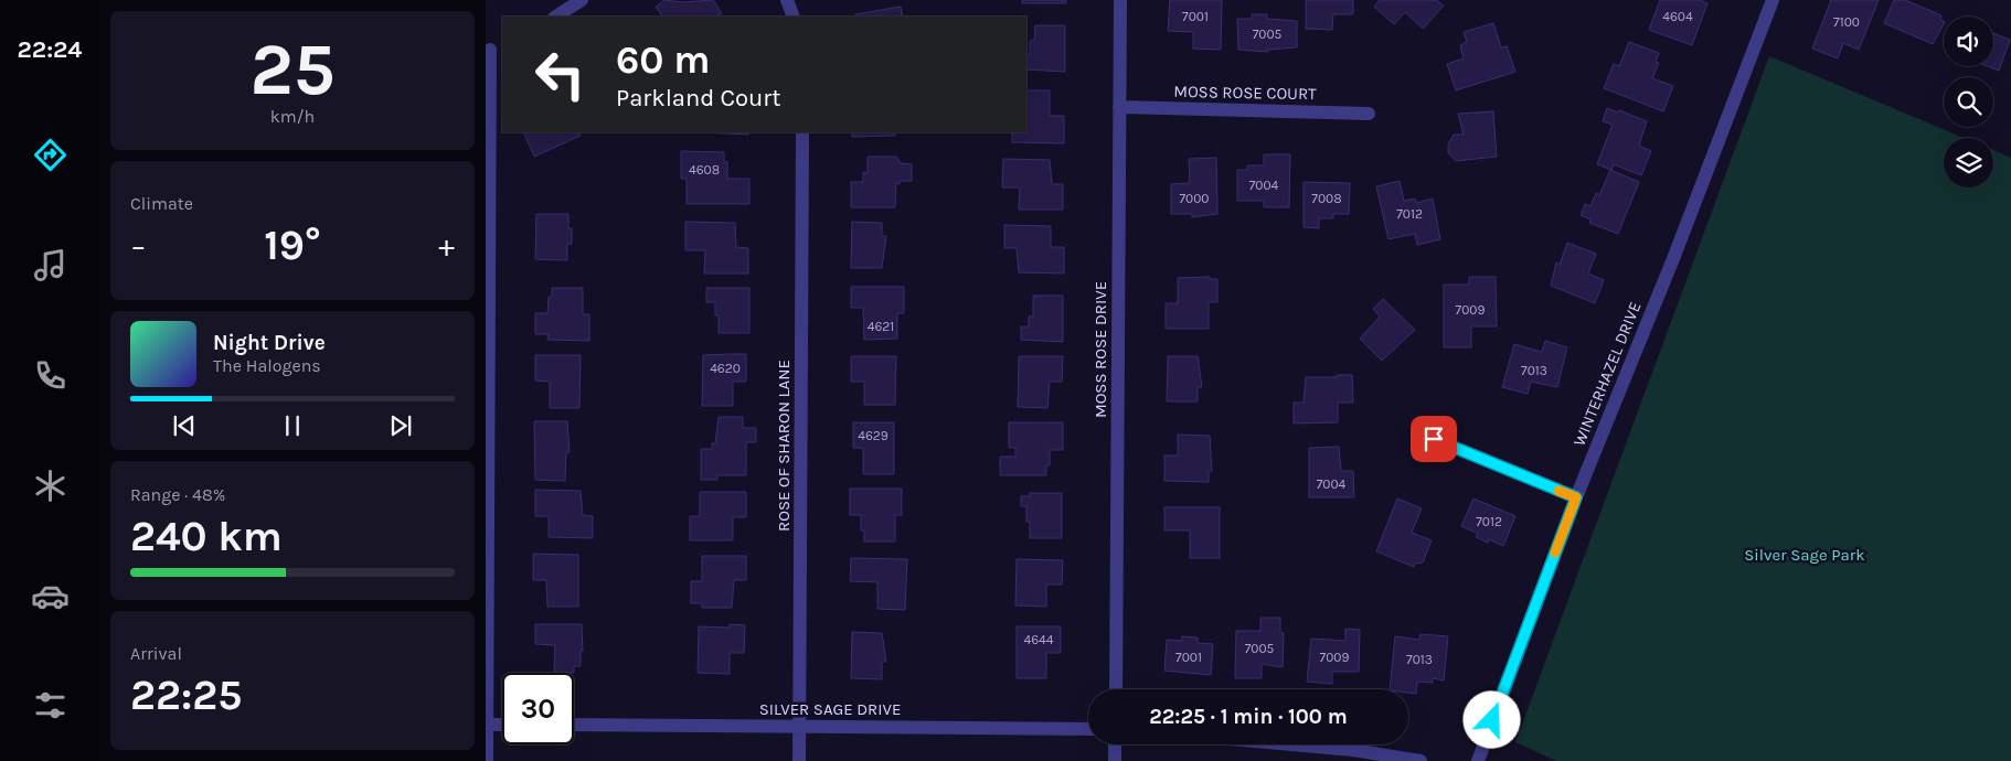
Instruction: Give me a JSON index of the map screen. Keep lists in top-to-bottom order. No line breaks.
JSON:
{"streets":{"street":["MOSS ROSE COURT","MOSS ROSE DRIVE","WINTERHAZEL DRIVE","ROSE OF SHARON LANE","SILVER SAGE DRIVE"]},"crossings":[["MOSS ROSE COURT","MOSS ROSE DRIVE"],["ROSE OF SHARON LANE","SILVER SAGE DRIVE"]],"parks":["Silver Sage Park"],"house_numbers":["7001","4604","7100","7005","4608","7004","7000","7008","7012","7009","4621","4620","7013","4629","7004","7012","4644","7005","7001","7009","7013"],"page":{"tabs":"22:24","tile":[["25","km/h"],"Climate",["Range · 48%","240 km"],["Arrival","22:25"]],"turn":["60 m","Parkland Court"],"heat":["−","19°","+"],"song":["Night Drive","The Halogens"],"limit":"30","trip":"22:25 · 1 min · 100 m"}}
